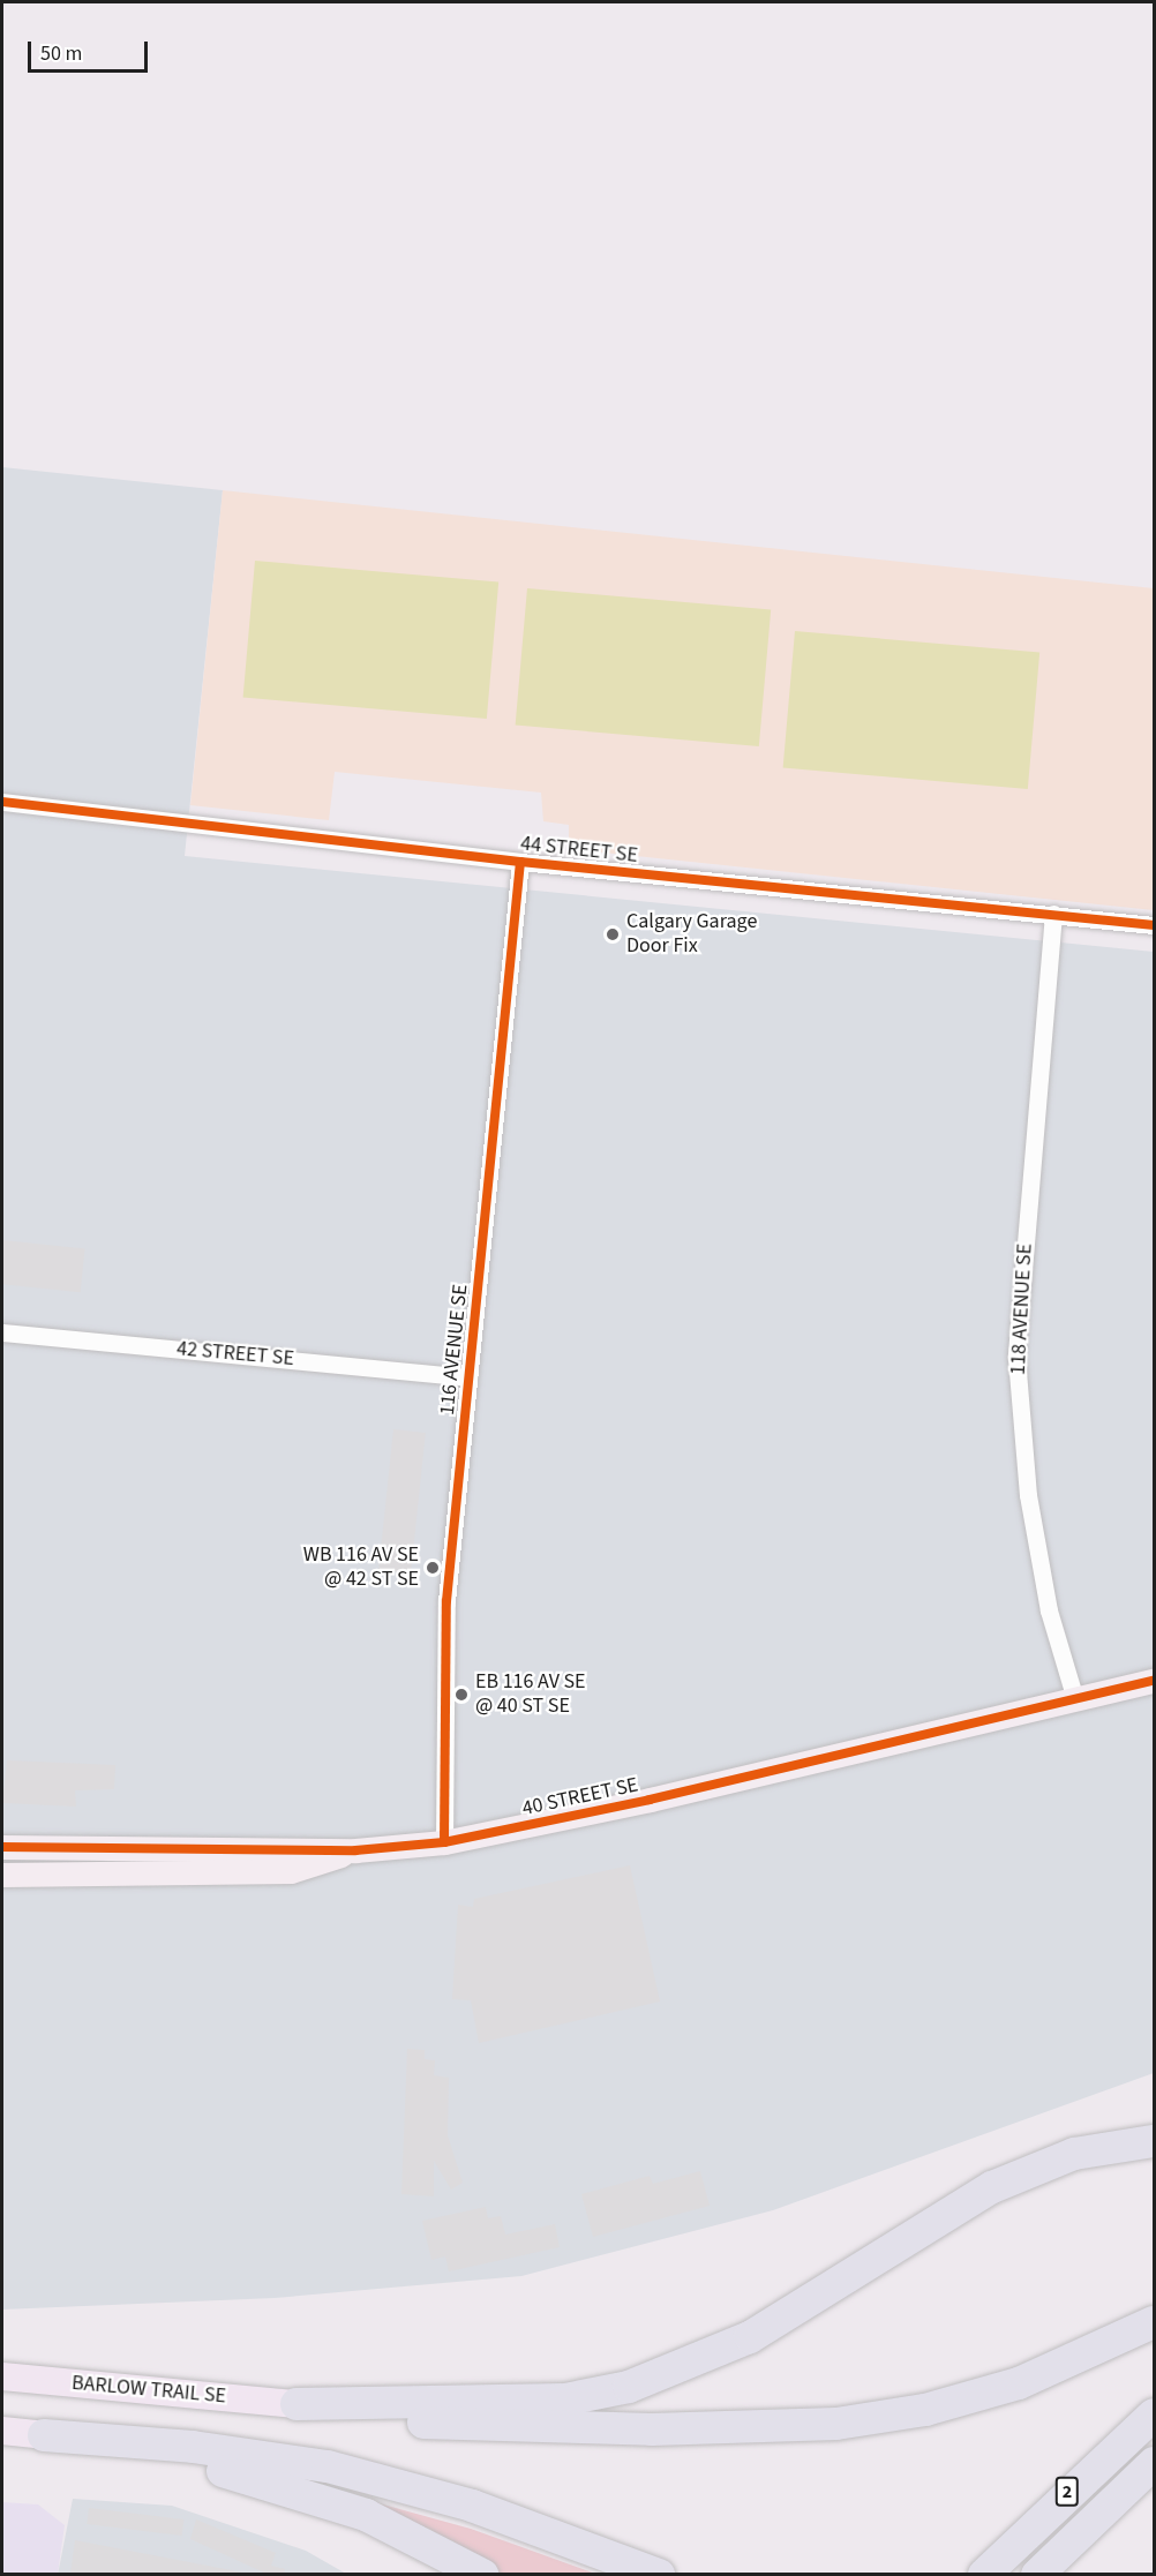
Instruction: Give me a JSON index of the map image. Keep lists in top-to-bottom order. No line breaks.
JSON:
{"streets":{"highway":["2"],"main road":["BARLOW TRAIL SE"],"street":["44 STREET SE","118 AVENUE SE","116 AVENUE SE","42 STREET SE","40 STREET SE"]},"crossings":[["44 STREET SE","118 AVENUE SE"],["44 STREET SE","116 AVENUE SE"],["118 AVENUE SE","40 STREET SE"],["116 AVENUE SE","42 STREET SE"],["116 AVENUE SE","40 STREET SE"]],"places":["Calgary Garage Door Fix","WB 116 AV SE @ 42 ST SE","EB 116 AV SE @ 40 ST SE"],"scale_bar":"50 m"}
